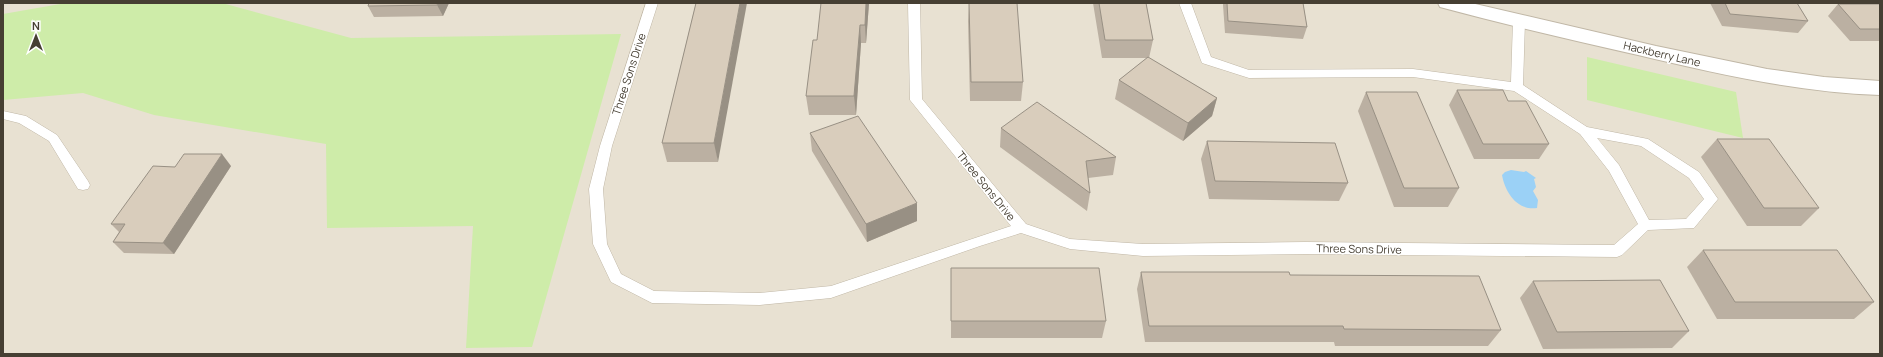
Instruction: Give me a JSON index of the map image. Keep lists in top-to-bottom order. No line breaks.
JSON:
{"streets":{"street":["Hackberry Lane"],"lane":["Three Sons Drive"]},"north":"top"}
